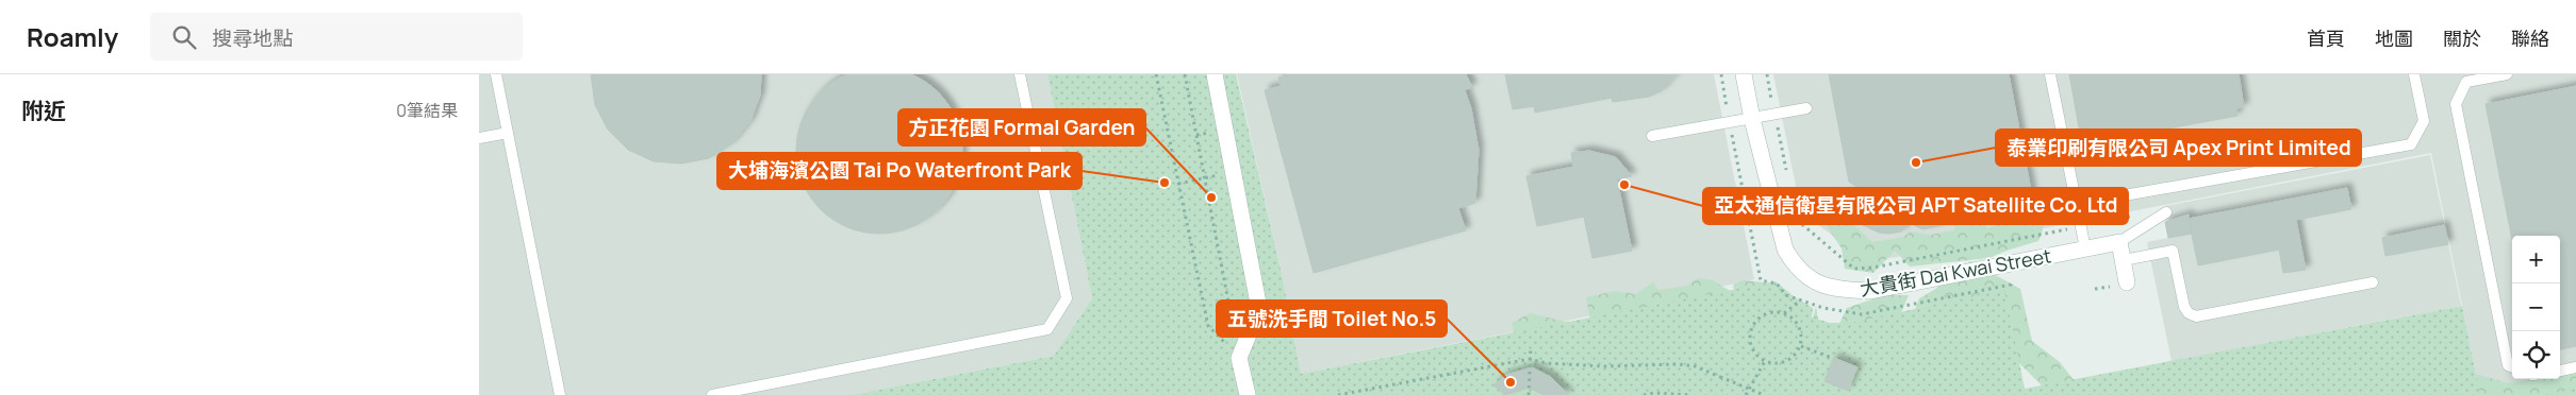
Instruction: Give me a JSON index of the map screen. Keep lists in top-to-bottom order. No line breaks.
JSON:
{"streets":{"street":["大貴街 Dai Kwai Street"]},"places":["泰業印刷有限公司 Apex Print Limited","大埔海濱公園 Tai Po Waterfront Park","亞太通信衛星有限公司 APT Satellite Co. Ltd","方正花園 Formal Garden","五號洗手間 Toilet No.5"],"page":{"header":"Roamly","search":"搜尋地點","nav":["首頁","地圖","關於","聯絡"],"heading":["附近","0筆結果"],"map_buttons":["+","−"]}}
